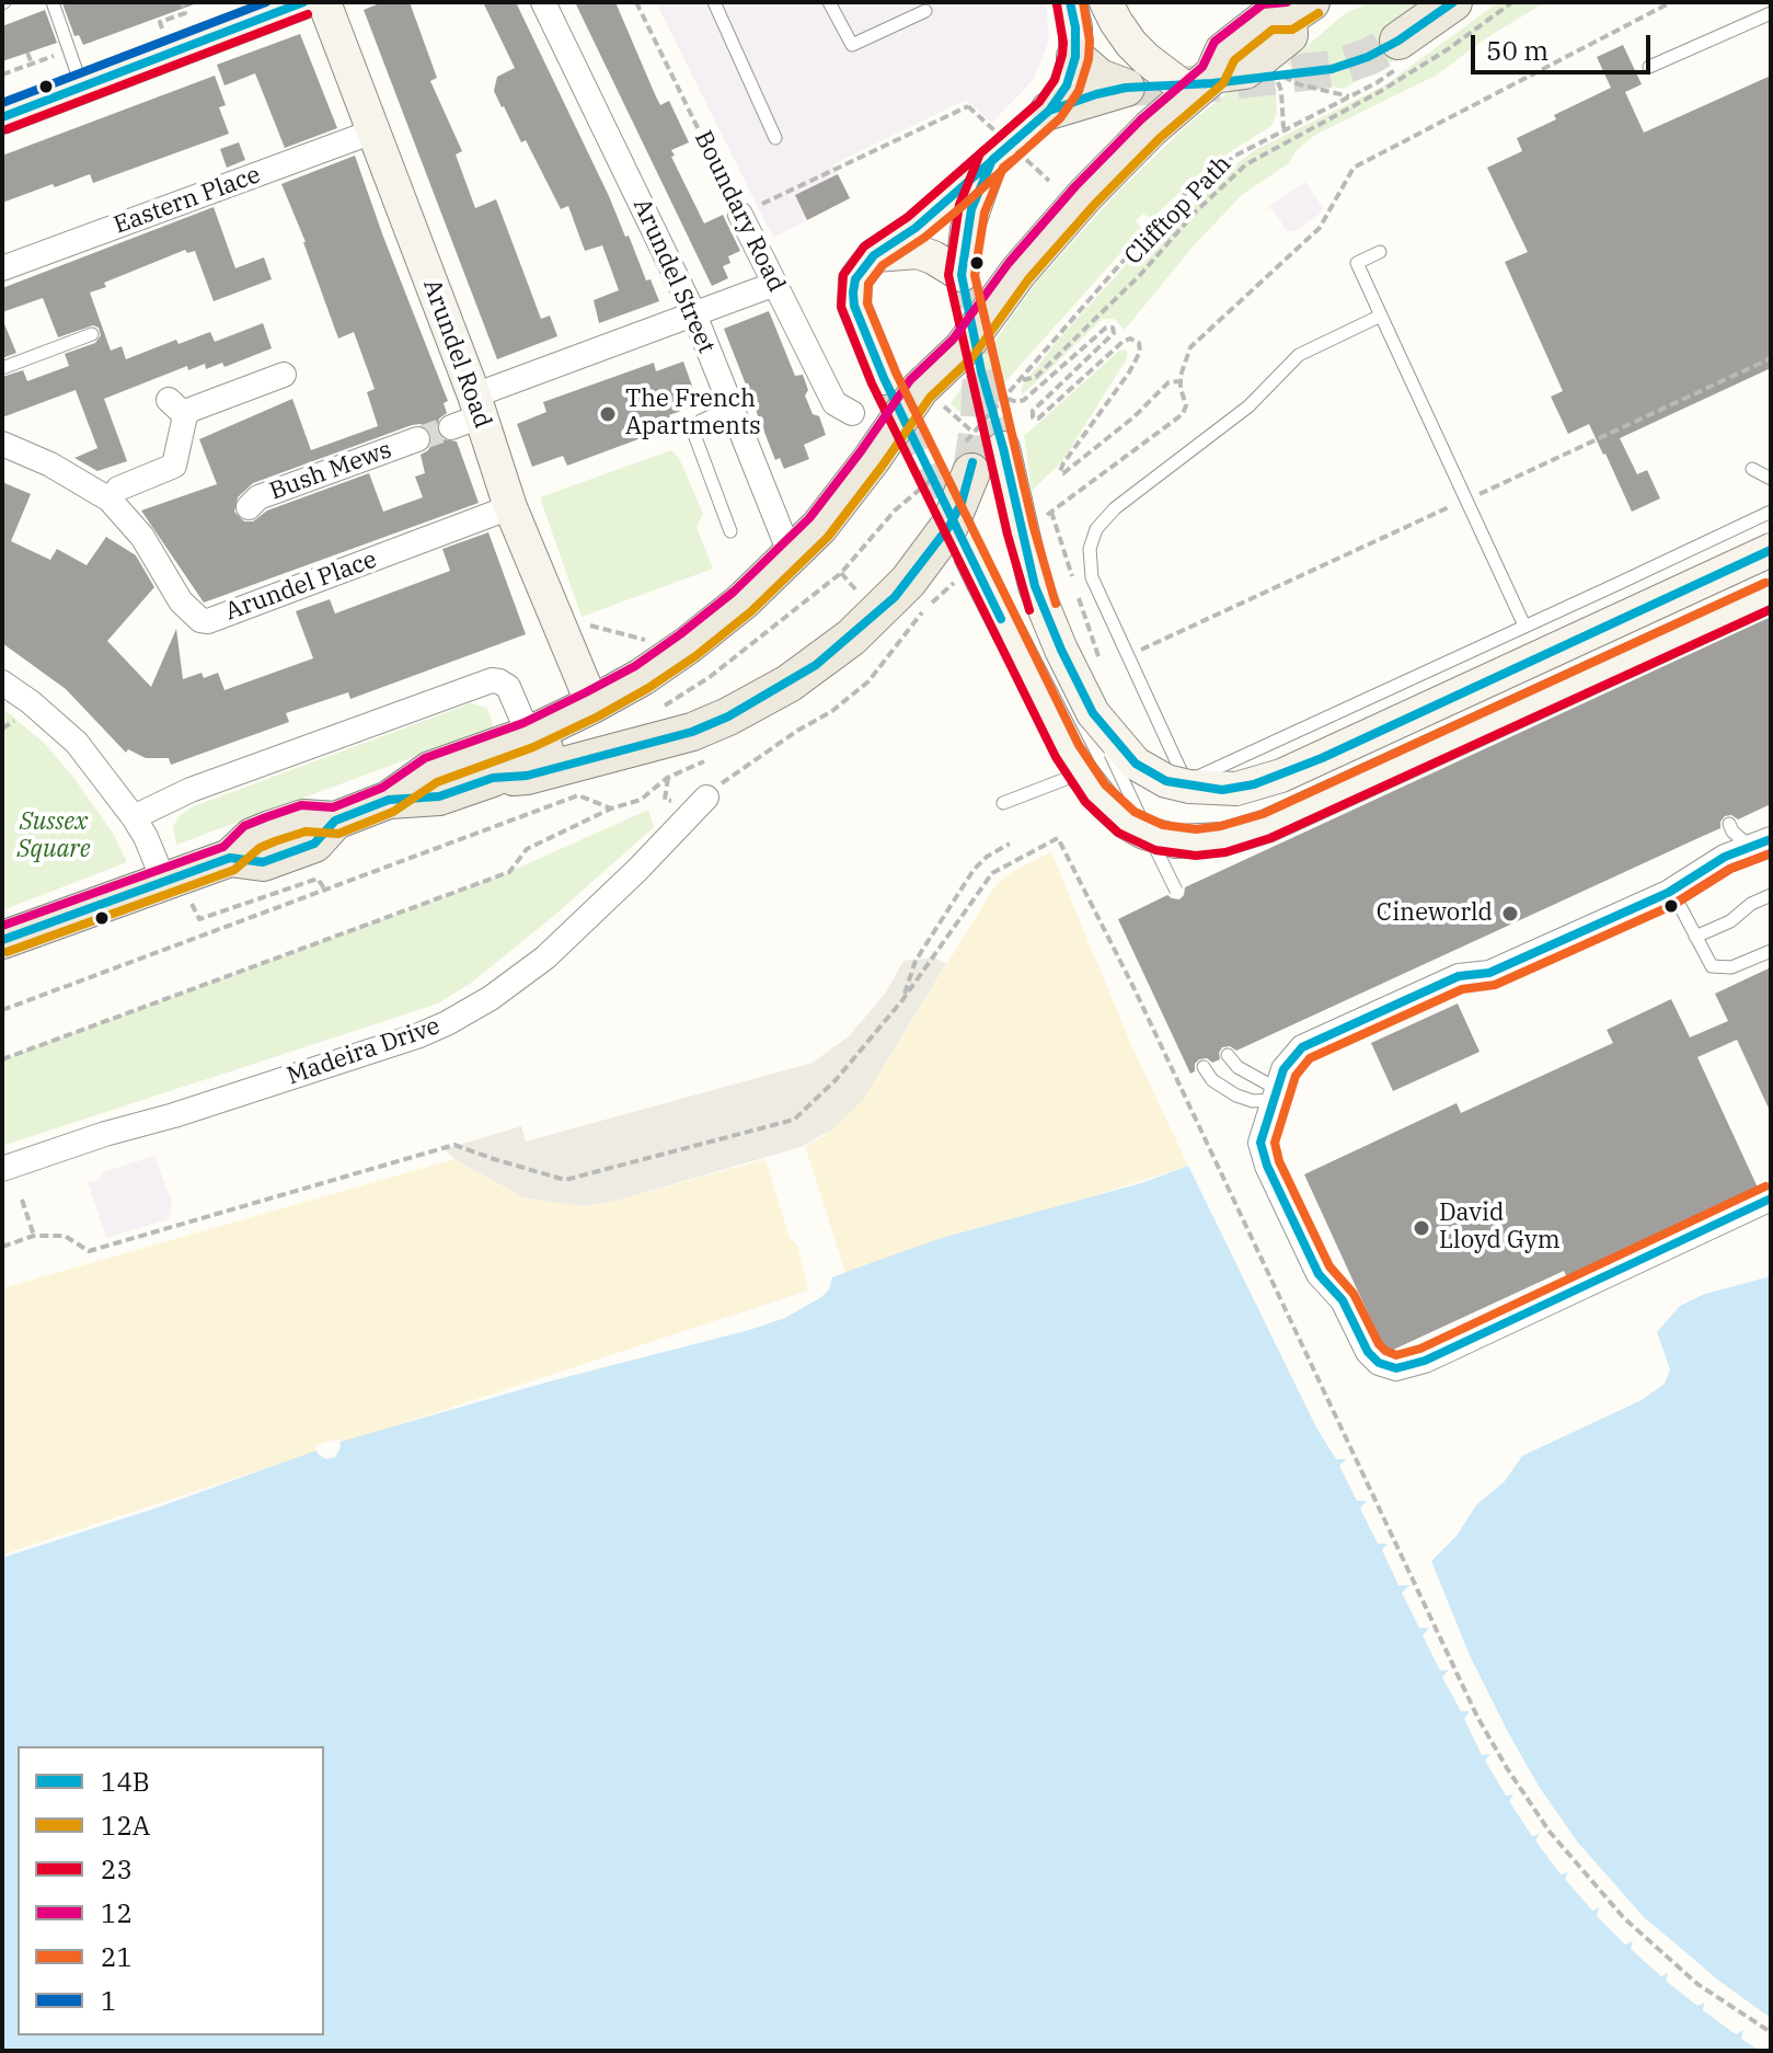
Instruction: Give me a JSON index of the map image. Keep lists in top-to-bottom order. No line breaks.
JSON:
{"streets":{"street":["Eastern Place","Boundary Road","Arundel Street","Arundel Road","Bush Mews","Arundel Place","Madeira Drive"],"path":["Clifftop Path"]},"crossings":[["Eastern Place","Arundel Road"],["Arundel Road","Arundel Place"]],"parks":["Sussex Square"],"places":["The French Apartments","Cineworld","David Lloyd Gym"],"lines":["transit line 14B","transit line 12","transit line 21","transit line 1","transit line 23","transit line 12A"],"legend":["14B","12A","23","12","21","1"],"scale_bar":"50 m"}
